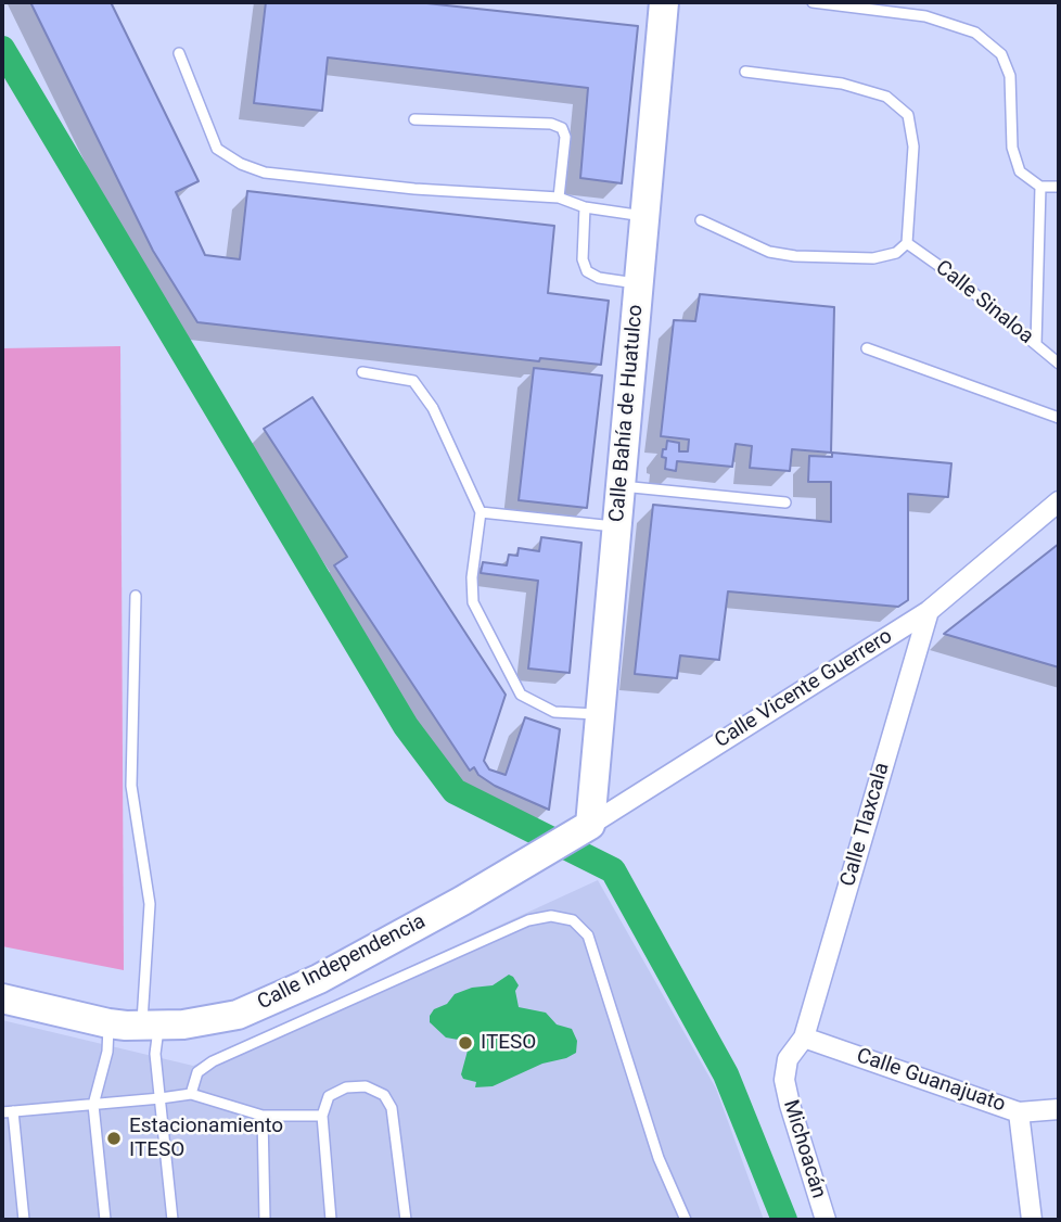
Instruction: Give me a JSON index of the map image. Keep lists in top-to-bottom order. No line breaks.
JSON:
{"streets":{"street":["Calle Bahía de Huatulco","Calle Vicente Guerrero","Calle Tlaxcala","Calle Independencia","Calle Guanajuato","Michoacán"],"lane":["Calle Sinaloa"]},"crossings":[["Calle Bahía de Huatulco","Calle Vicente Guerrero"],["Calle Vicente Guerrero","Calle Tlaxcala"],["Calle Vicente Guerrero","Calle Independencia"],["Calle Tlaxcala","Calle Guanajuato"],["Calle Tlaxcala","Michoacán"],["Calle Guanajuato","Michoacán"]],"places":["ITESO","Estacionamiento ITESO"]}
